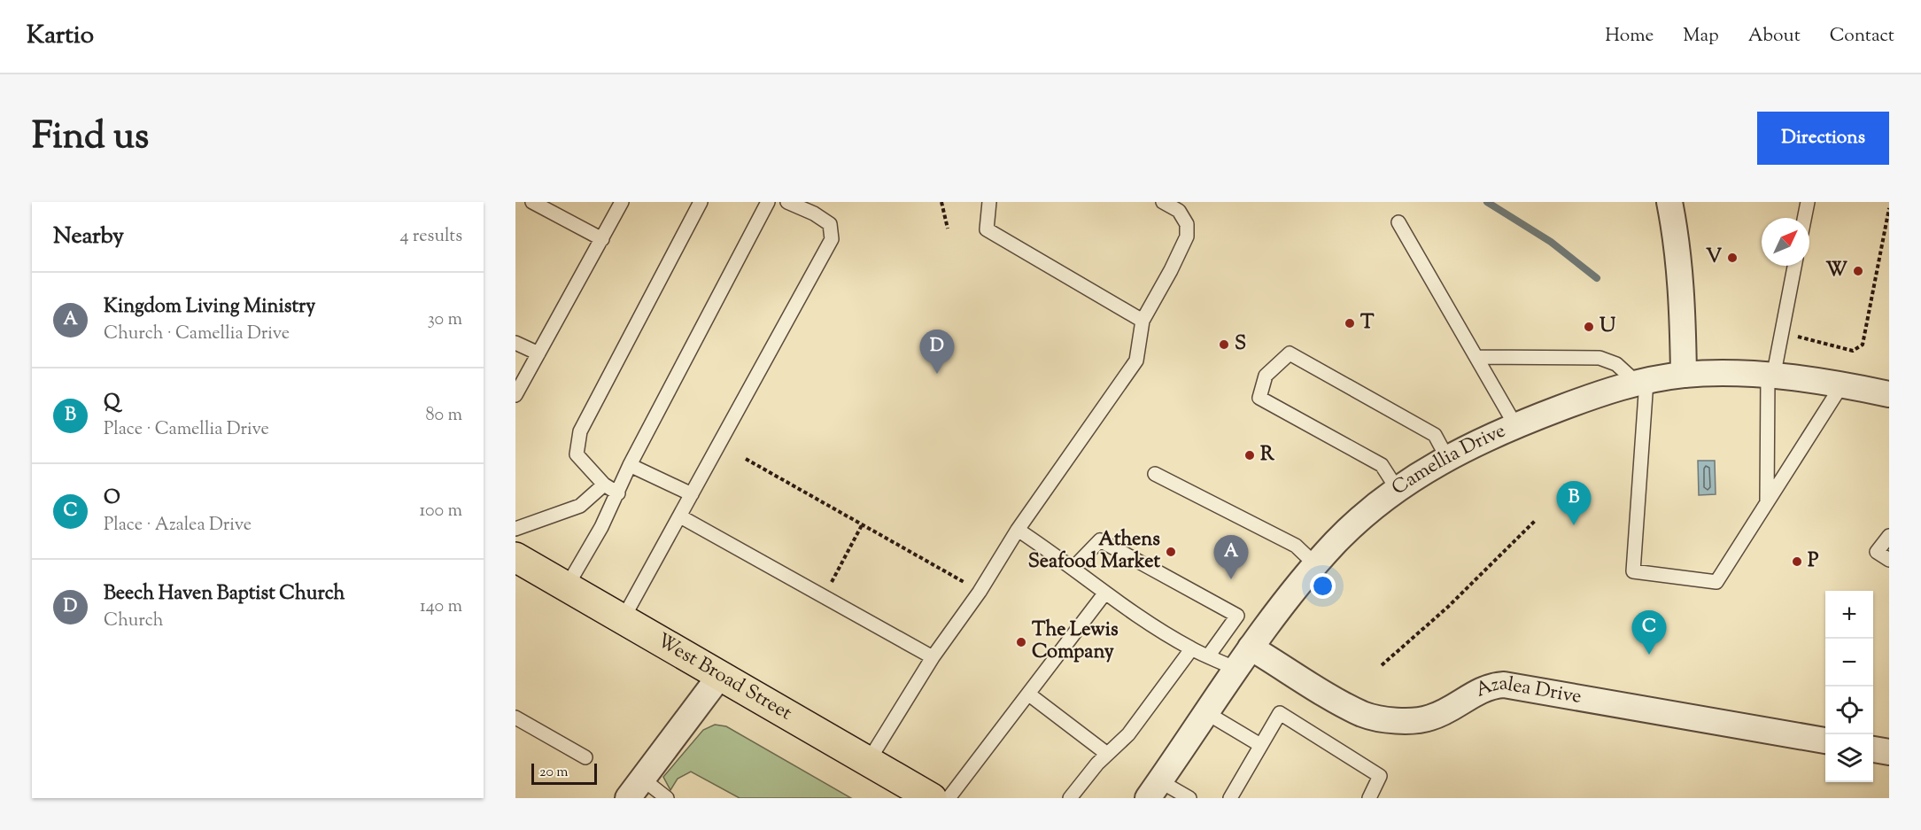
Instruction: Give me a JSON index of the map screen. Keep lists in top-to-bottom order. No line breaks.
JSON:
{"streets":{"main road":["West Broad Street"],"street":["Camellia Drive","Azalea Drive"]},"crossings":[["Camellia Drive","Azalea Drive"]],"places":["V","W","T","U","S","R","Athens Seafood Market","P","The Lewis Company"],"scale_bar":"20 m","north":"top right","page":{"header":"Kartio","nav":["Home","Map","About","Contact"],"title":"Find us","buttons":"Directions","heading":["Nearby","4 results"],"list":[{"mark":"A","name":"Kingdom Living Ministry","note":"Church · Camellia Drive","value":"30 m"},{"mark":"B","name":"Q","note":"Place · Camellia Drive","value":"80 m"},{"mark":"C","name":"O","note":"Place · Azalea Drive","value":"100 m"},{"mark":"D","name":"Beech Haven Baptist Church","note":"Church","value":"140 m"}],"pins":["D","B","A","C"],"map_buttons":["+","−"],"scale":"20 m"}}
